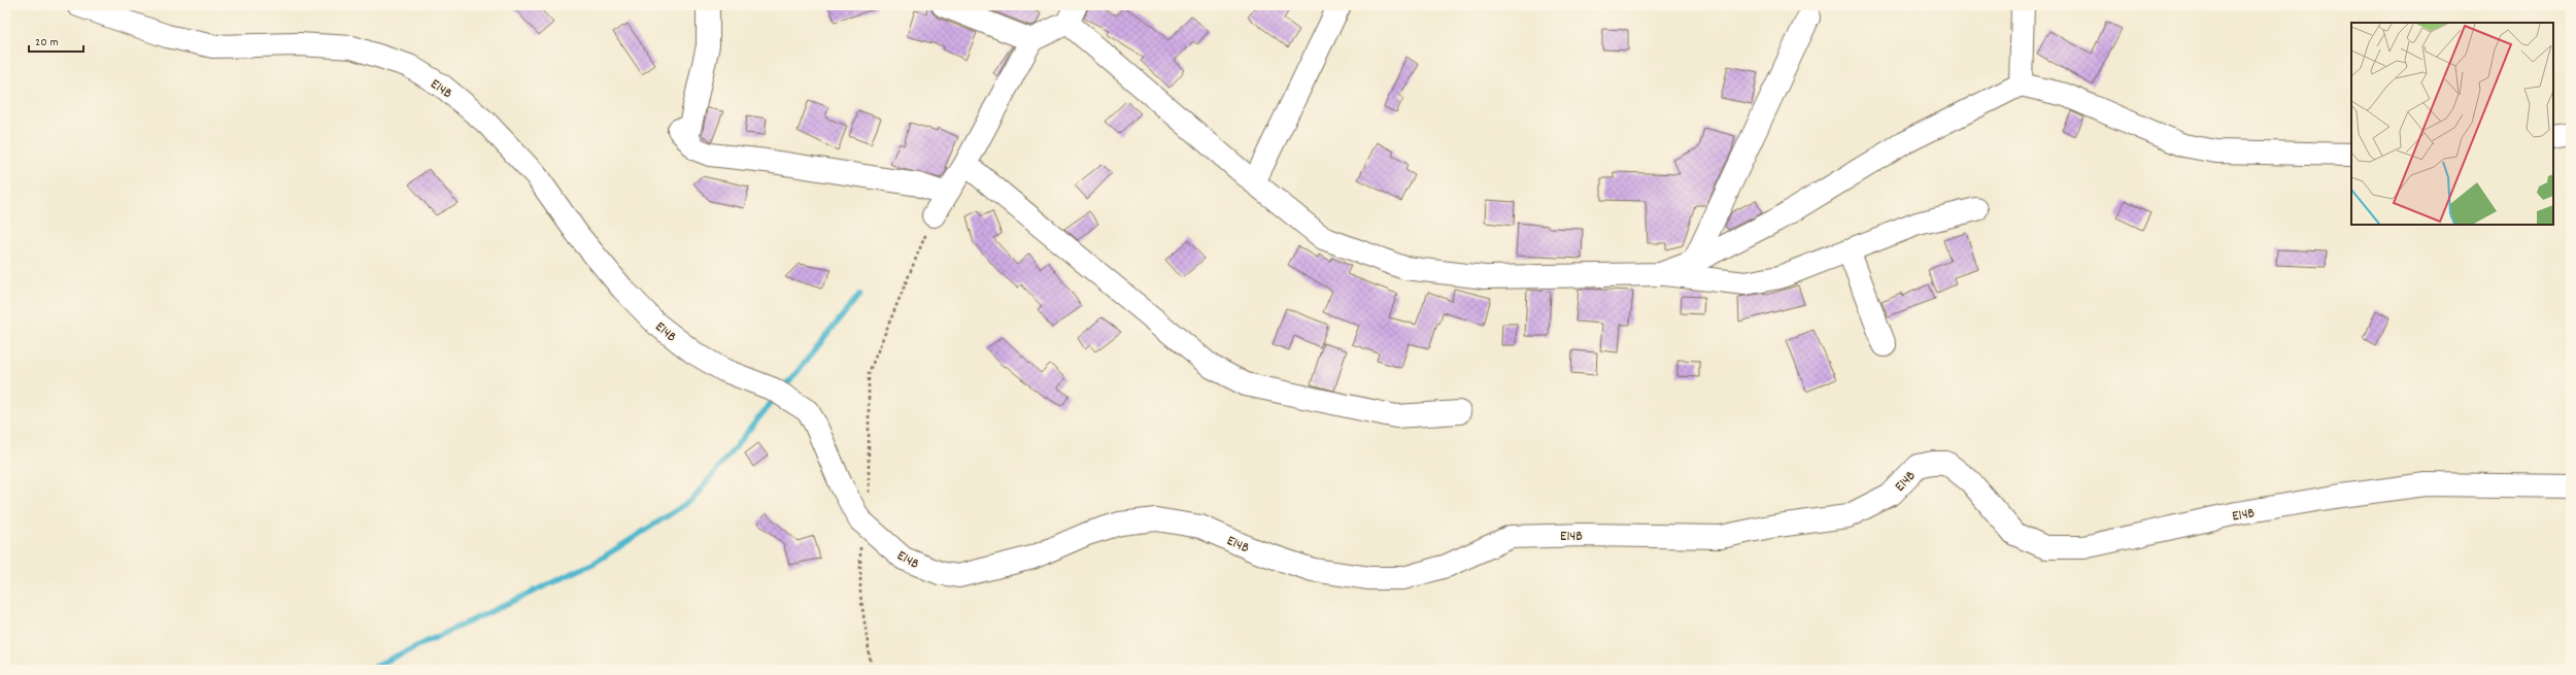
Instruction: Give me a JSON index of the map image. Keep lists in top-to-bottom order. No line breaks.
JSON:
{"streets":{"street":["E14B"]},"scale_bar":"20 m"}
